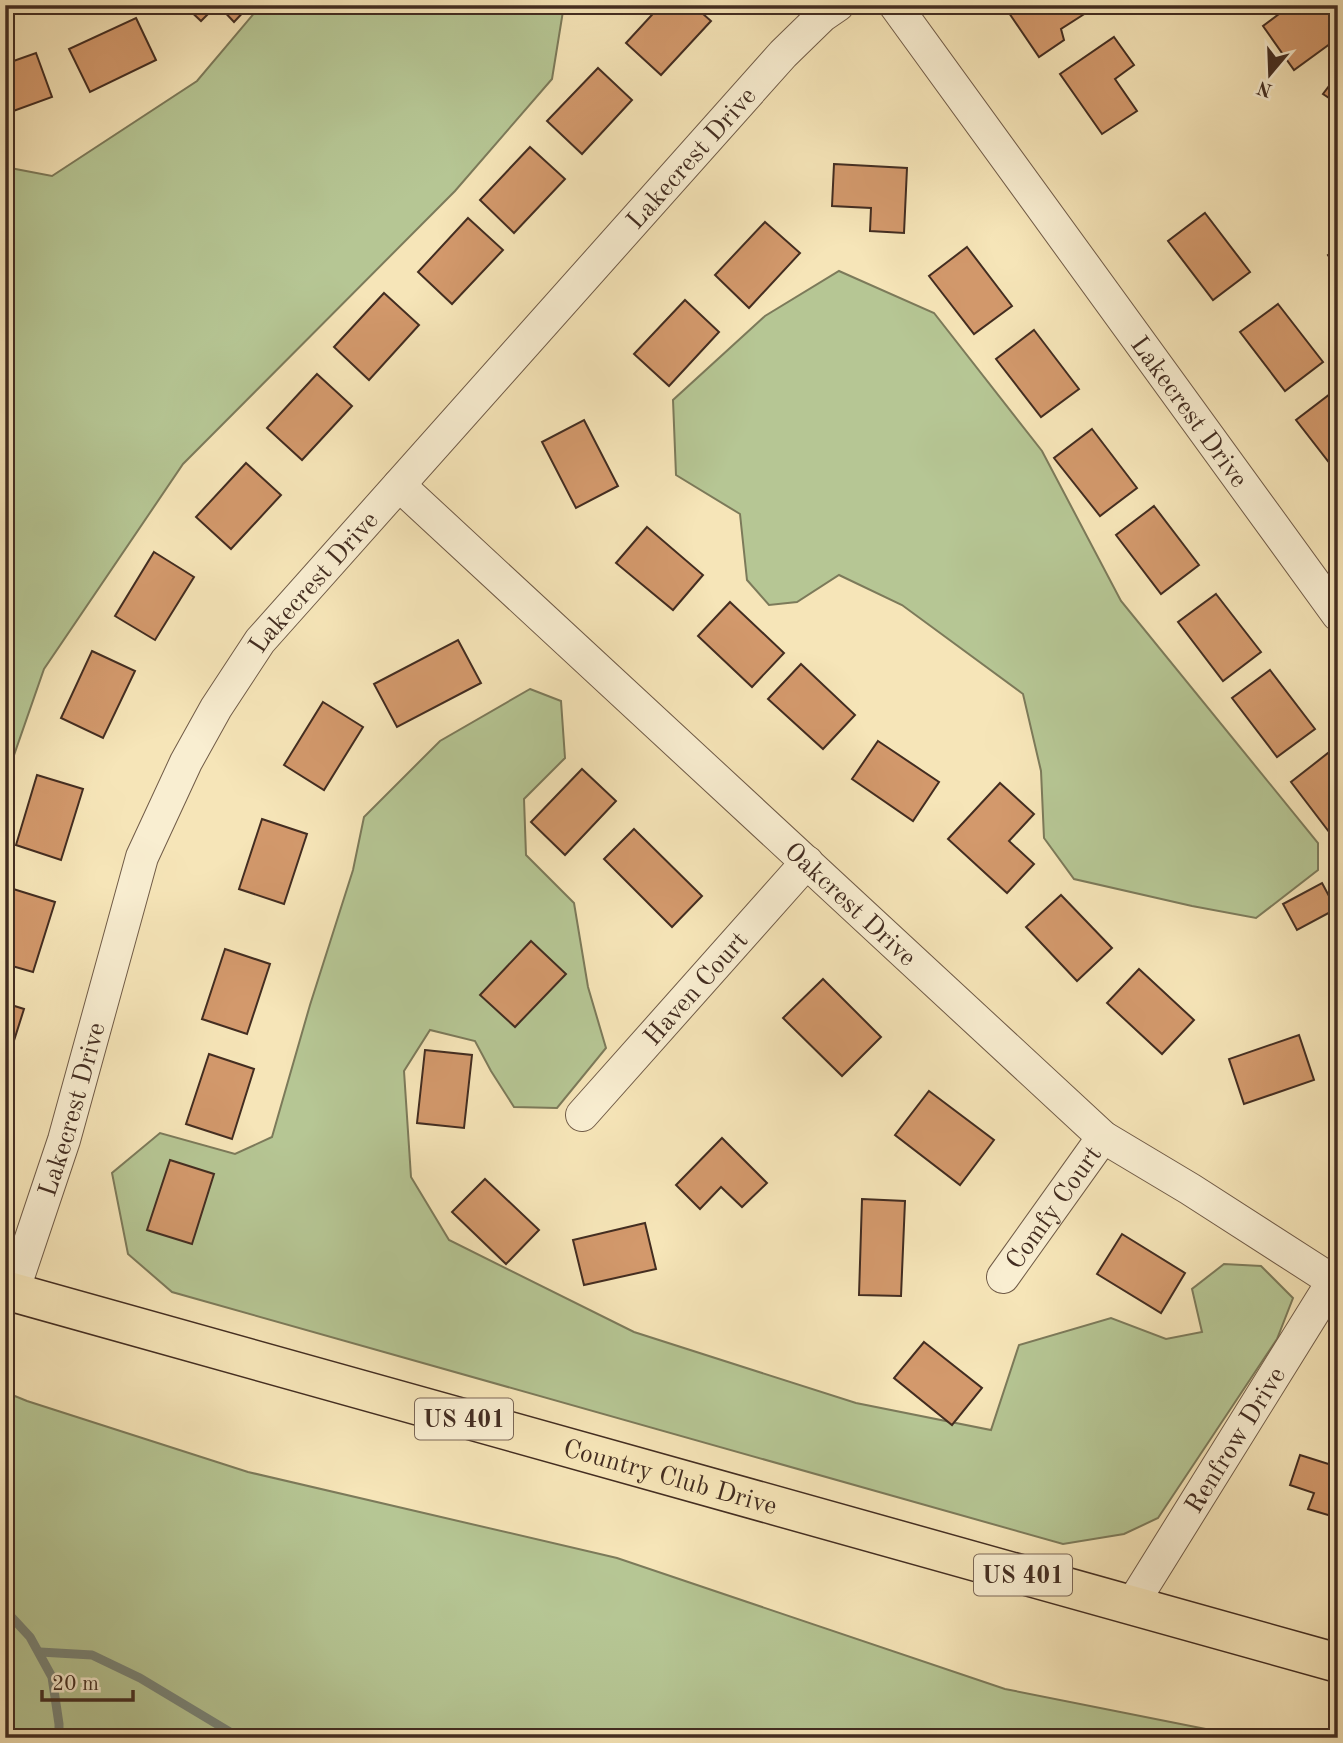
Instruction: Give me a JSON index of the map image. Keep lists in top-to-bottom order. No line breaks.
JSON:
{"streets":{"main road":["US 401","Country Club Drive"],"street":["Lakecrest Drive","Oakcrest Drive","Haven Court","Comfy Court","Renfrow Drive"]},"crossings":[["Lakecrest Drive","Oakcrest Drive"],["Lakecrest Drive","Country Club Drive"],["Oakcrest Drive","Haven Court"],["Oakcrest Drive","Comfy Court"],["Oakcrest Drive","Renfrow Drive"],["Renfrow Drive","Country Club Drive"]],"scale_bar":"20 m","north":"bottom"}
